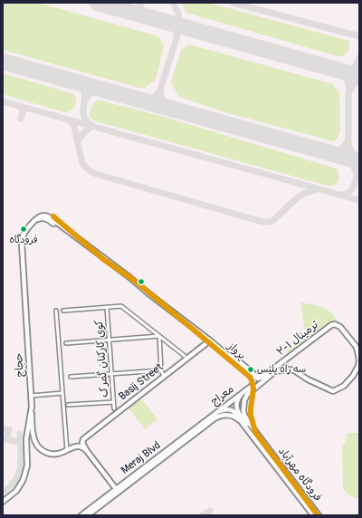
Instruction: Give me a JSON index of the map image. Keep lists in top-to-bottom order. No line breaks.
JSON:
{"streets":{"main road":["ترمینال ۱-۲","پرواز","حجاج","Basij Street","معراج","Meraj Blvd","فرودگاه مهرآباد"],"street":["کوی کارکنان گمرک"]},"crossings":[["پرواز","حجاج"],["پرواز","Basij Street"],["پرواز","معراج"],["معراج","Meraj Blvd"],["معراج","فرودگاه مهرآباد"],["Meraj Blvd","فرودگاه مهرآباد"]],"places":["فرودگاه","سه راه پلیس"]}
